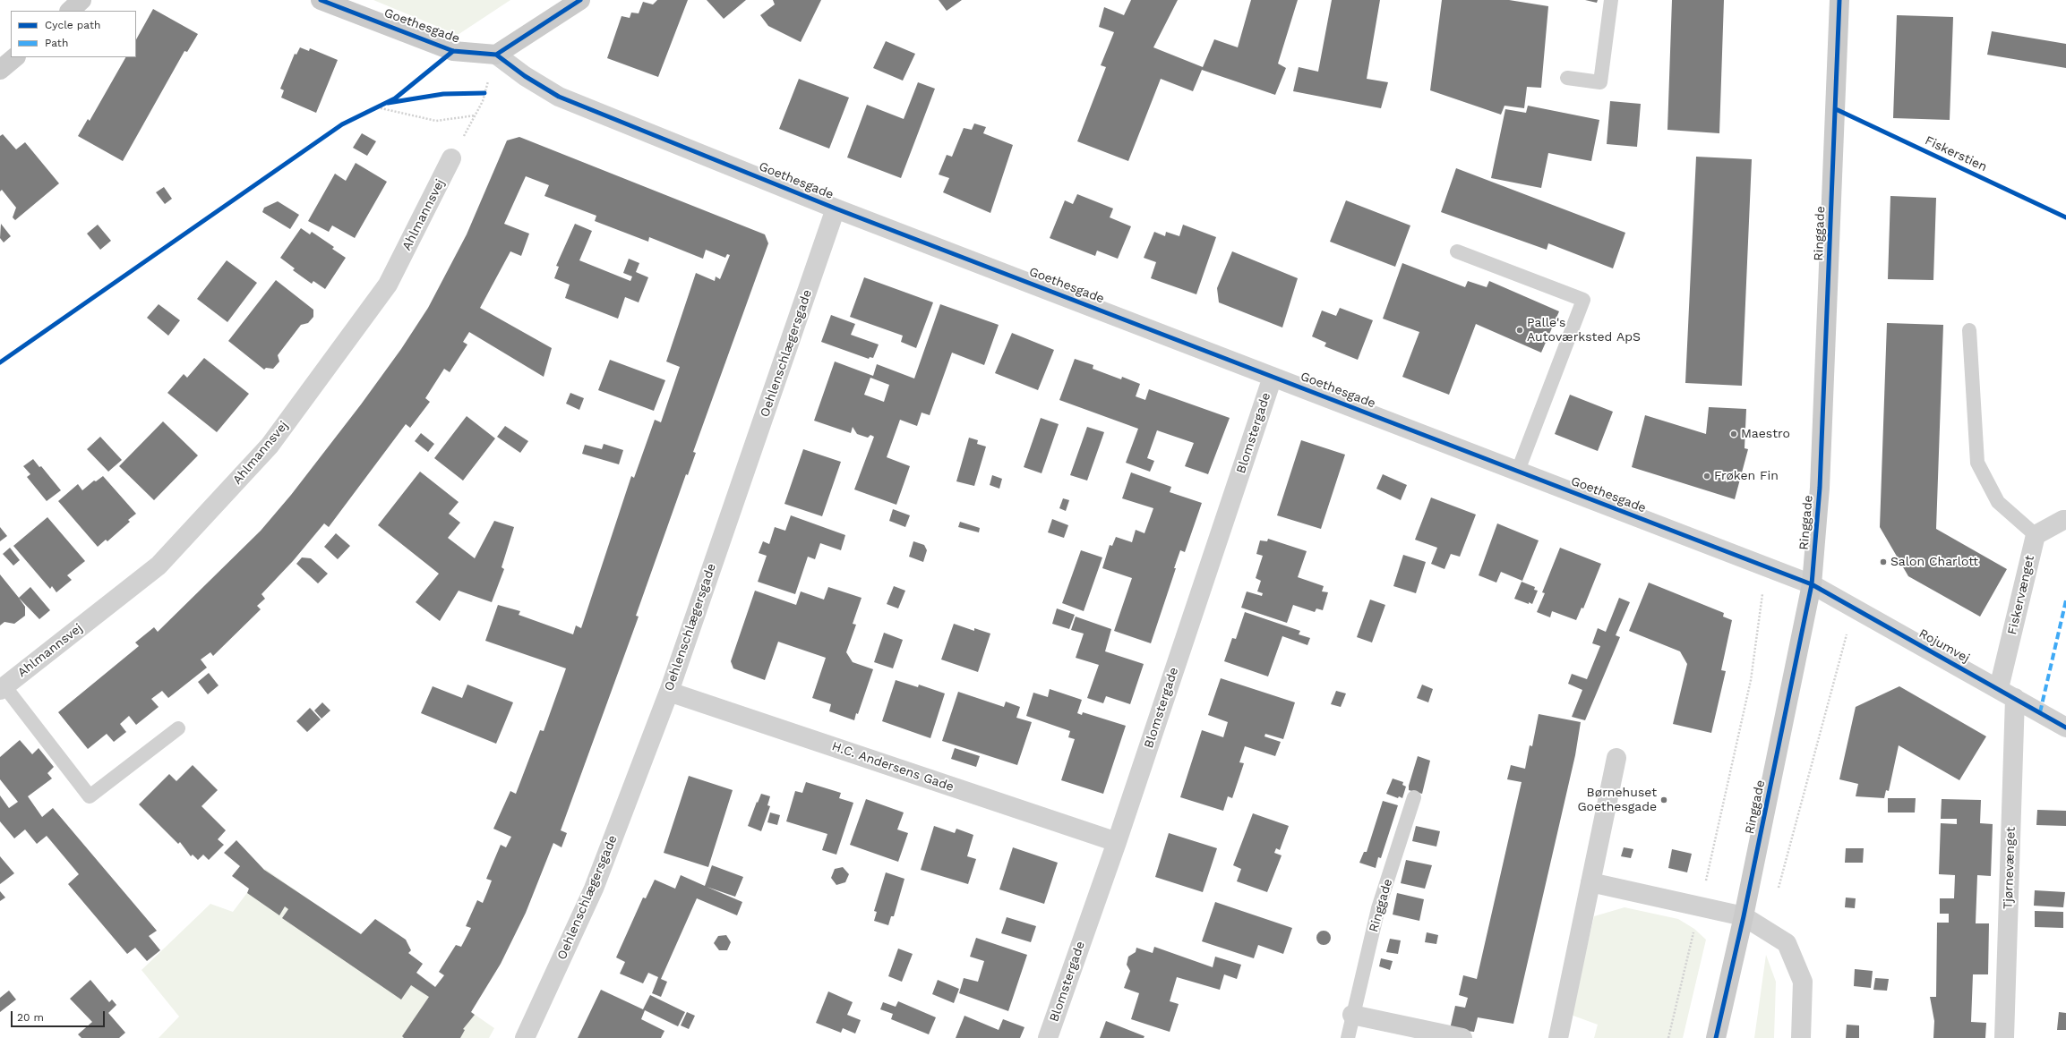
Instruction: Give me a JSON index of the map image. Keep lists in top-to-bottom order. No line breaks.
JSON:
{"streets":{"street":["Goethesgade","Ahlmannsvej","Ringgade","Oehlenschlægersgade","Blomstergade","Fiskervænget","Rojumvej","H.C. Andersens Gade","Tjørnevænget"],"cycle path":["Fiskerstien"]},"crossings":[["Goethesgade","Ringgade"],["Goethesgade","Oehlenschlægersgade"],["Goethesgade","Blomstergade"],["Goethesgade","Rojumvej"],["Ringgade","Rojumvej"],["Oehlenschlægersgade","H.C. Andersens Gade"],["Blomstergade","H.C. Andersens Gade"],["Fiskervænget","Rojumvej"],["Fiskervænget","Tjørnevænget"],["Rojumvej","Tjørnevænget"]],"places":["Palle's Autoværksted ApS","Maestro","Frøken Fin","Salon Charlott","Børnehuset Goethesgade"],"legend":["Cycle path","Path"],"scale_bar":"20 m"}
